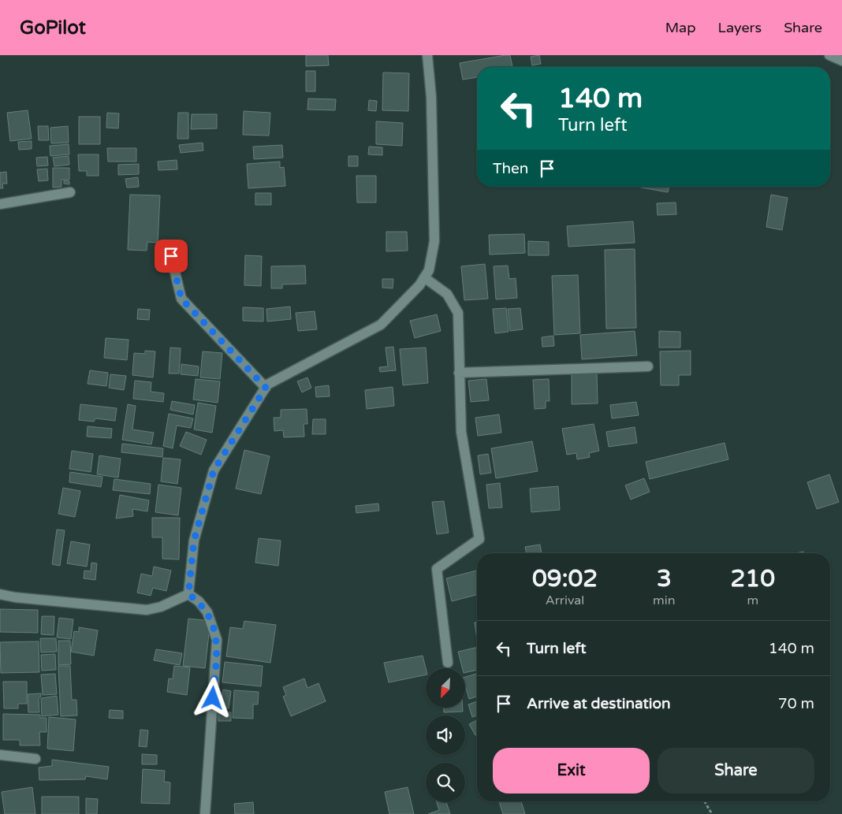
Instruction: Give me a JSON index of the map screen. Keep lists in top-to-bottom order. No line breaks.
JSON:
{"north":"bottom left","page":{"header":"GoPilot","nav":["Map","Layers","Share"],"turn":["140 m","Turn left"],"then":"Then","eta":["09:02","Arrival","3","min","210","m"],"list":[{"name":"Turn left","value":"140 m"},{"name":"Arrive at destination","value":"70 m"}],"buttons":["Exit","Share"]}}
